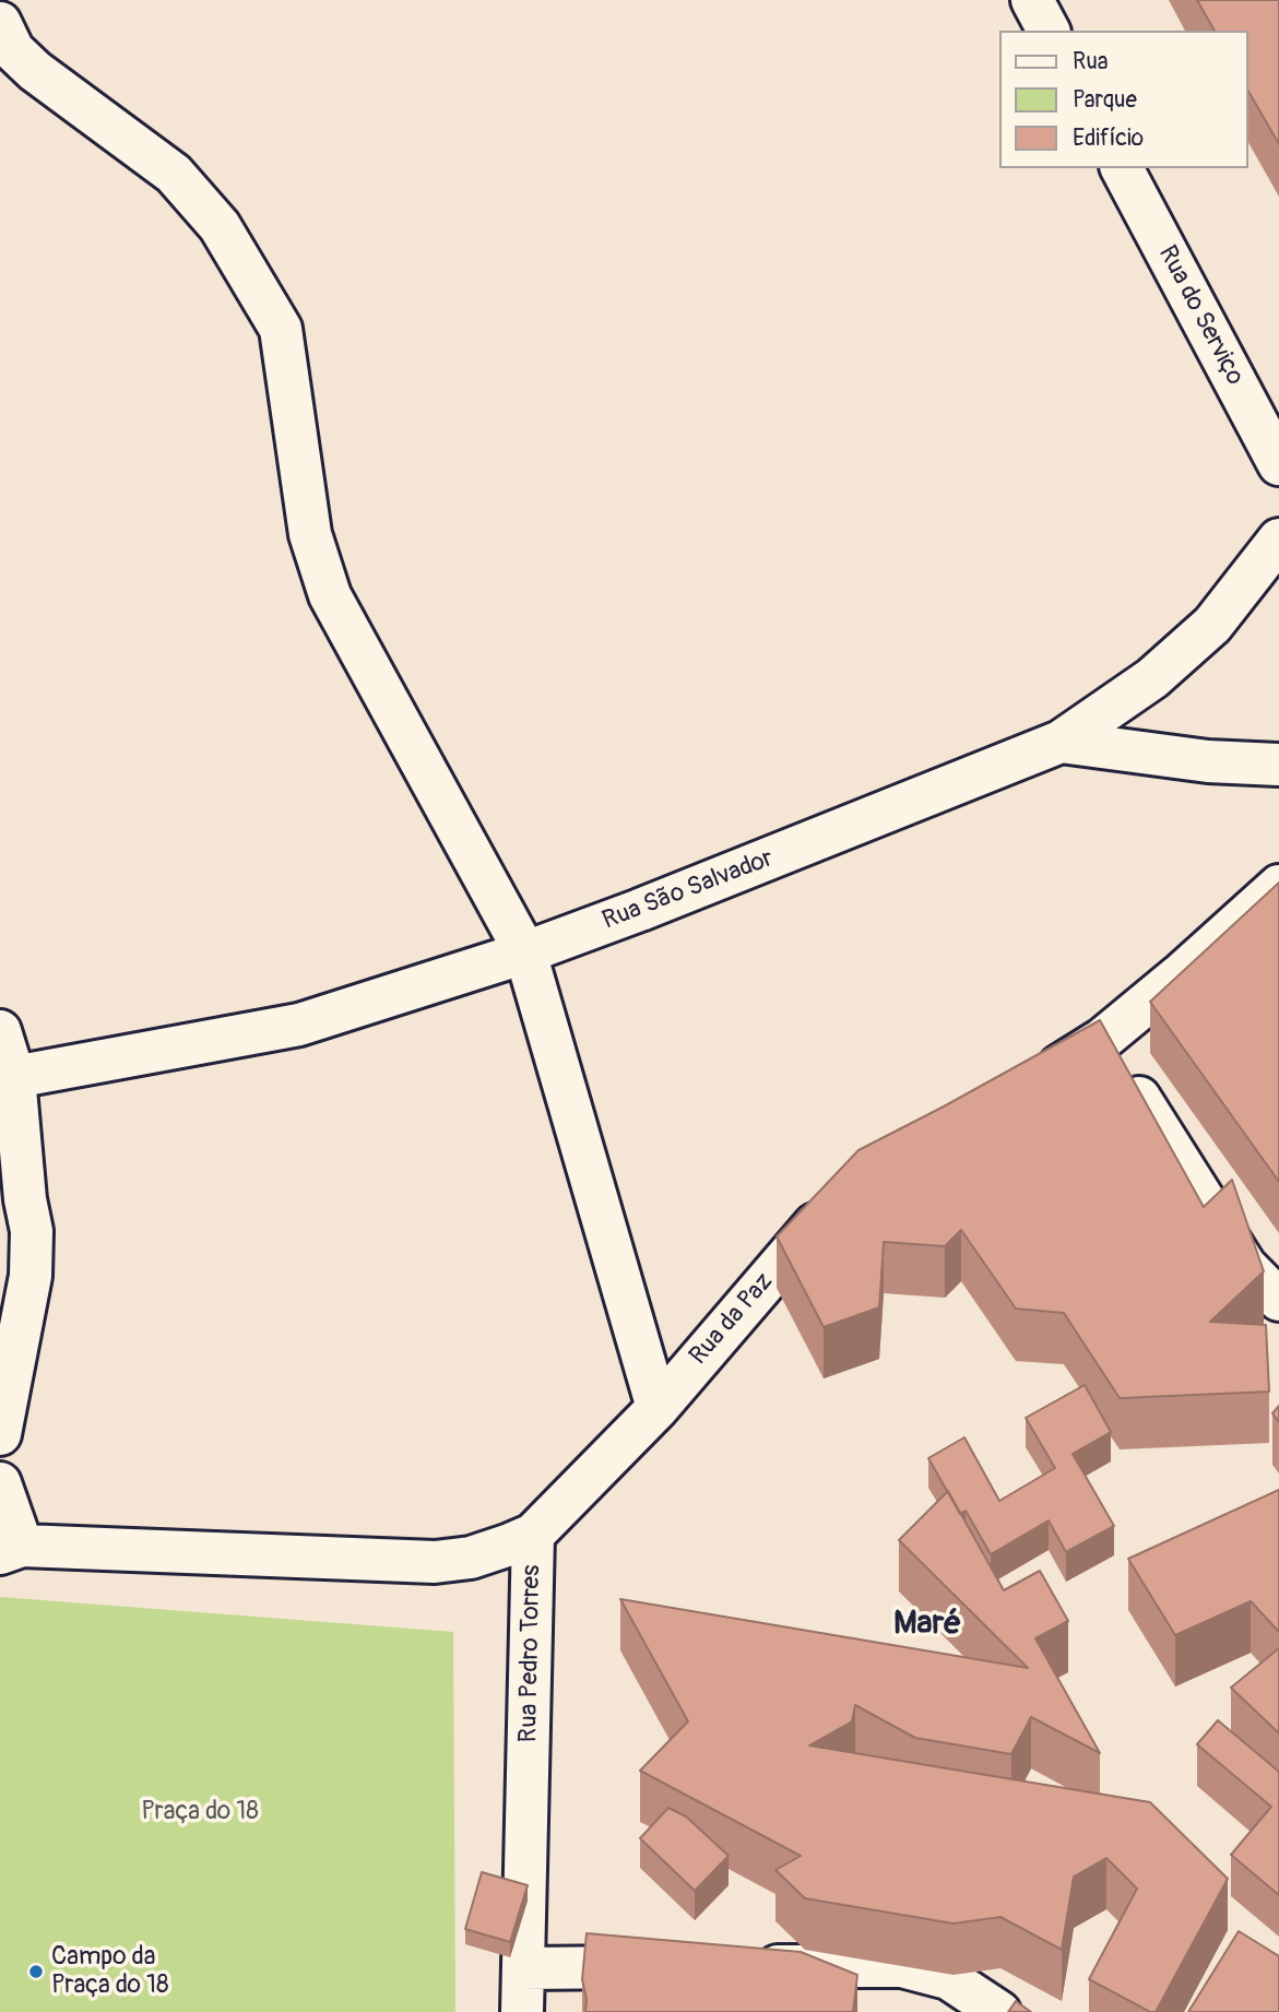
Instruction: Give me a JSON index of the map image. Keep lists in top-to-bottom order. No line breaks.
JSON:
{"streets":{"street":["Rua do Serviço","Rua São Salvador","Rua da Paz","Rua Pedro Torres"]},"crossings":[["Rua da Paz","Rua Pedro Torres"]],"districts":["Maré"],"parks":["Praça do 18"],"places":["Campo da Praça do 18"],"legend":["Rua","Parque","Edifício"]}
